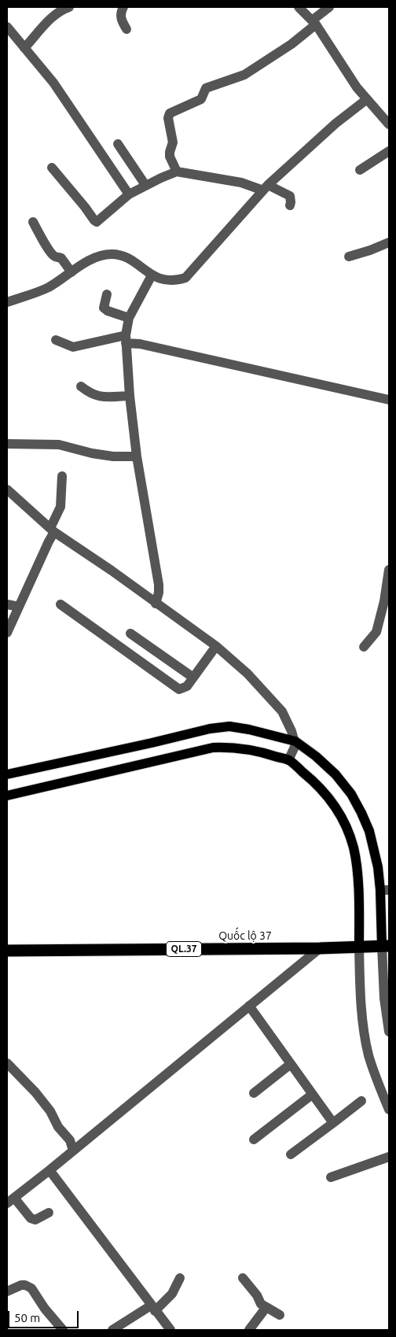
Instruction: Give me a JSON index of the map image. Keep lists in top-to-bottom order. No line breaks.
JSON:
{"streets":{"highway":["Quốc lộ 37","QL.37"]},"scale_bar":"50 m"}
